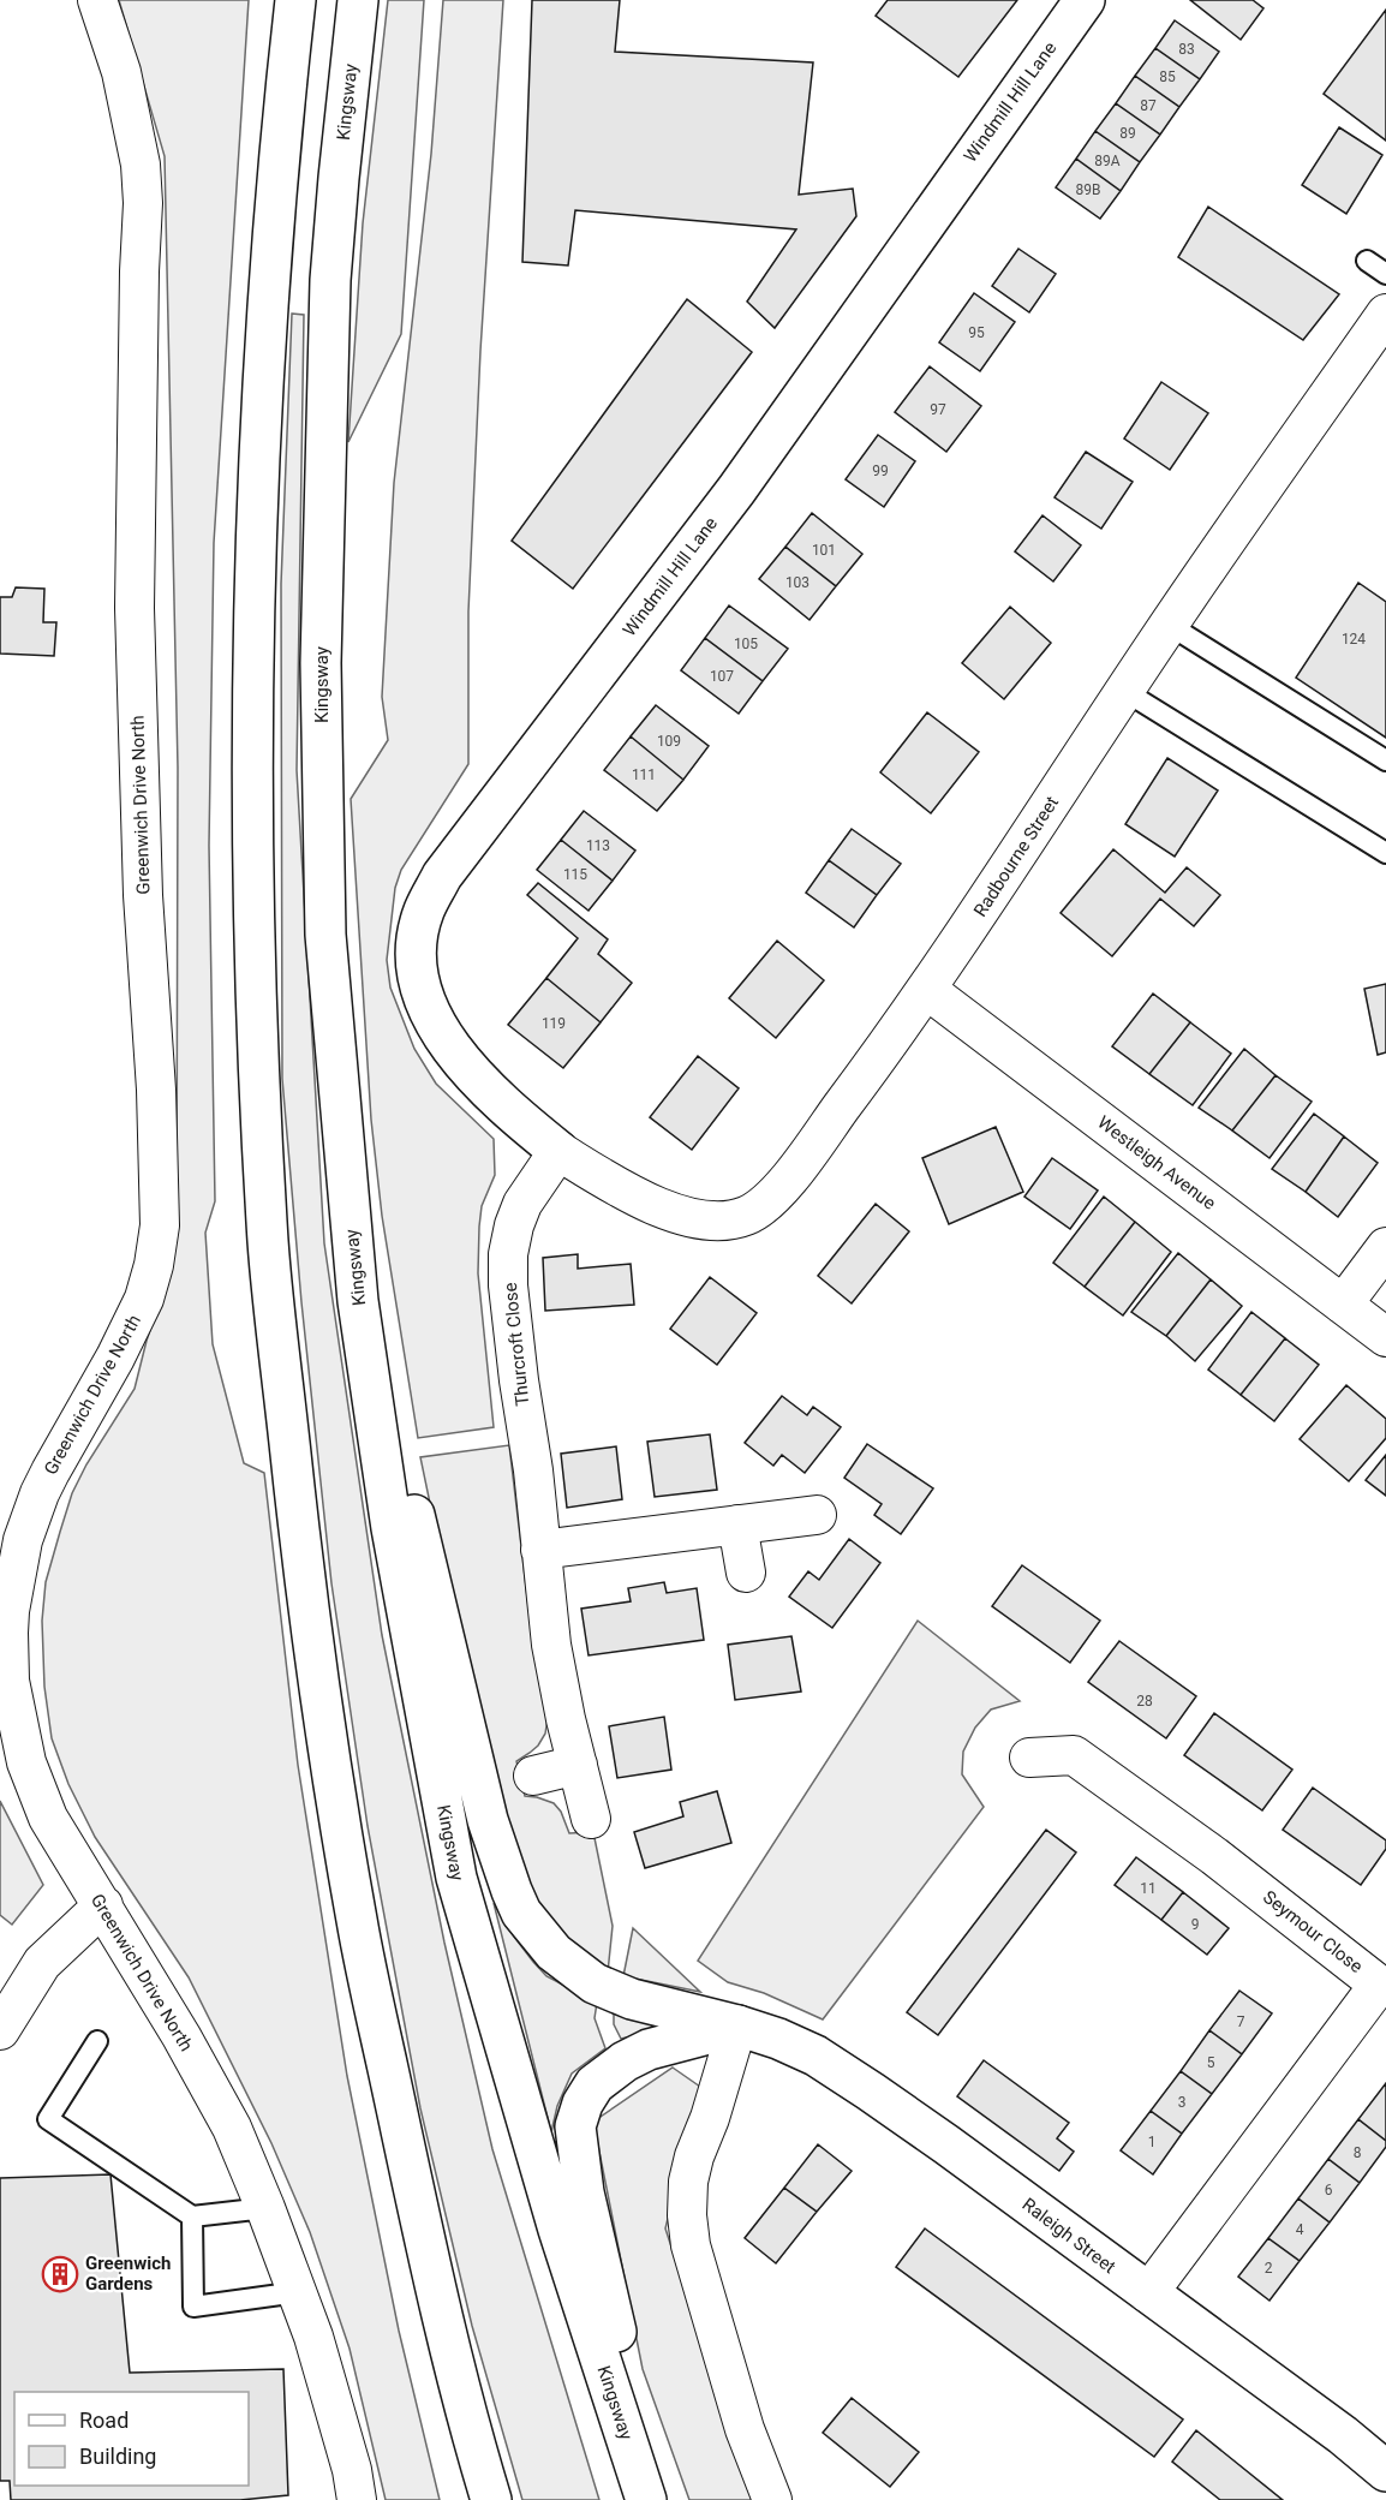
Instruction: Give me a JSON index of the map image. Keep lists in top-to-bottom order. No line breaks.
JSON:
{"streets":{"main road":["Kingsway","Windmill Hill Lane","Raleigh Street"],"street":["Greenwich Drive North","Radbourne Street","Westleigh Avenue","Thurcroft Close","Seymour Close"]},"crossings":[["Kingsway","Raleigh Street"],["Windmill Hill Lane","Radbourne Street"],["Windmill Hill Lane","Thurcroft Close"],["Radbourne Street","Westleigh Avenue"],["Radbourne Street","Thurcroft Close"],["Seymour Close","Raleigh Street"]],"places":{"building":["Greenwich Gardens"]},"house_numbers":["83","85","87","89","89A","89B","95","97","99","101","103","124","105","107","109","111","113","115","119","28","11","9","7","5","3","1","8","6","4","2"],"legend":["Road","Building"]}
